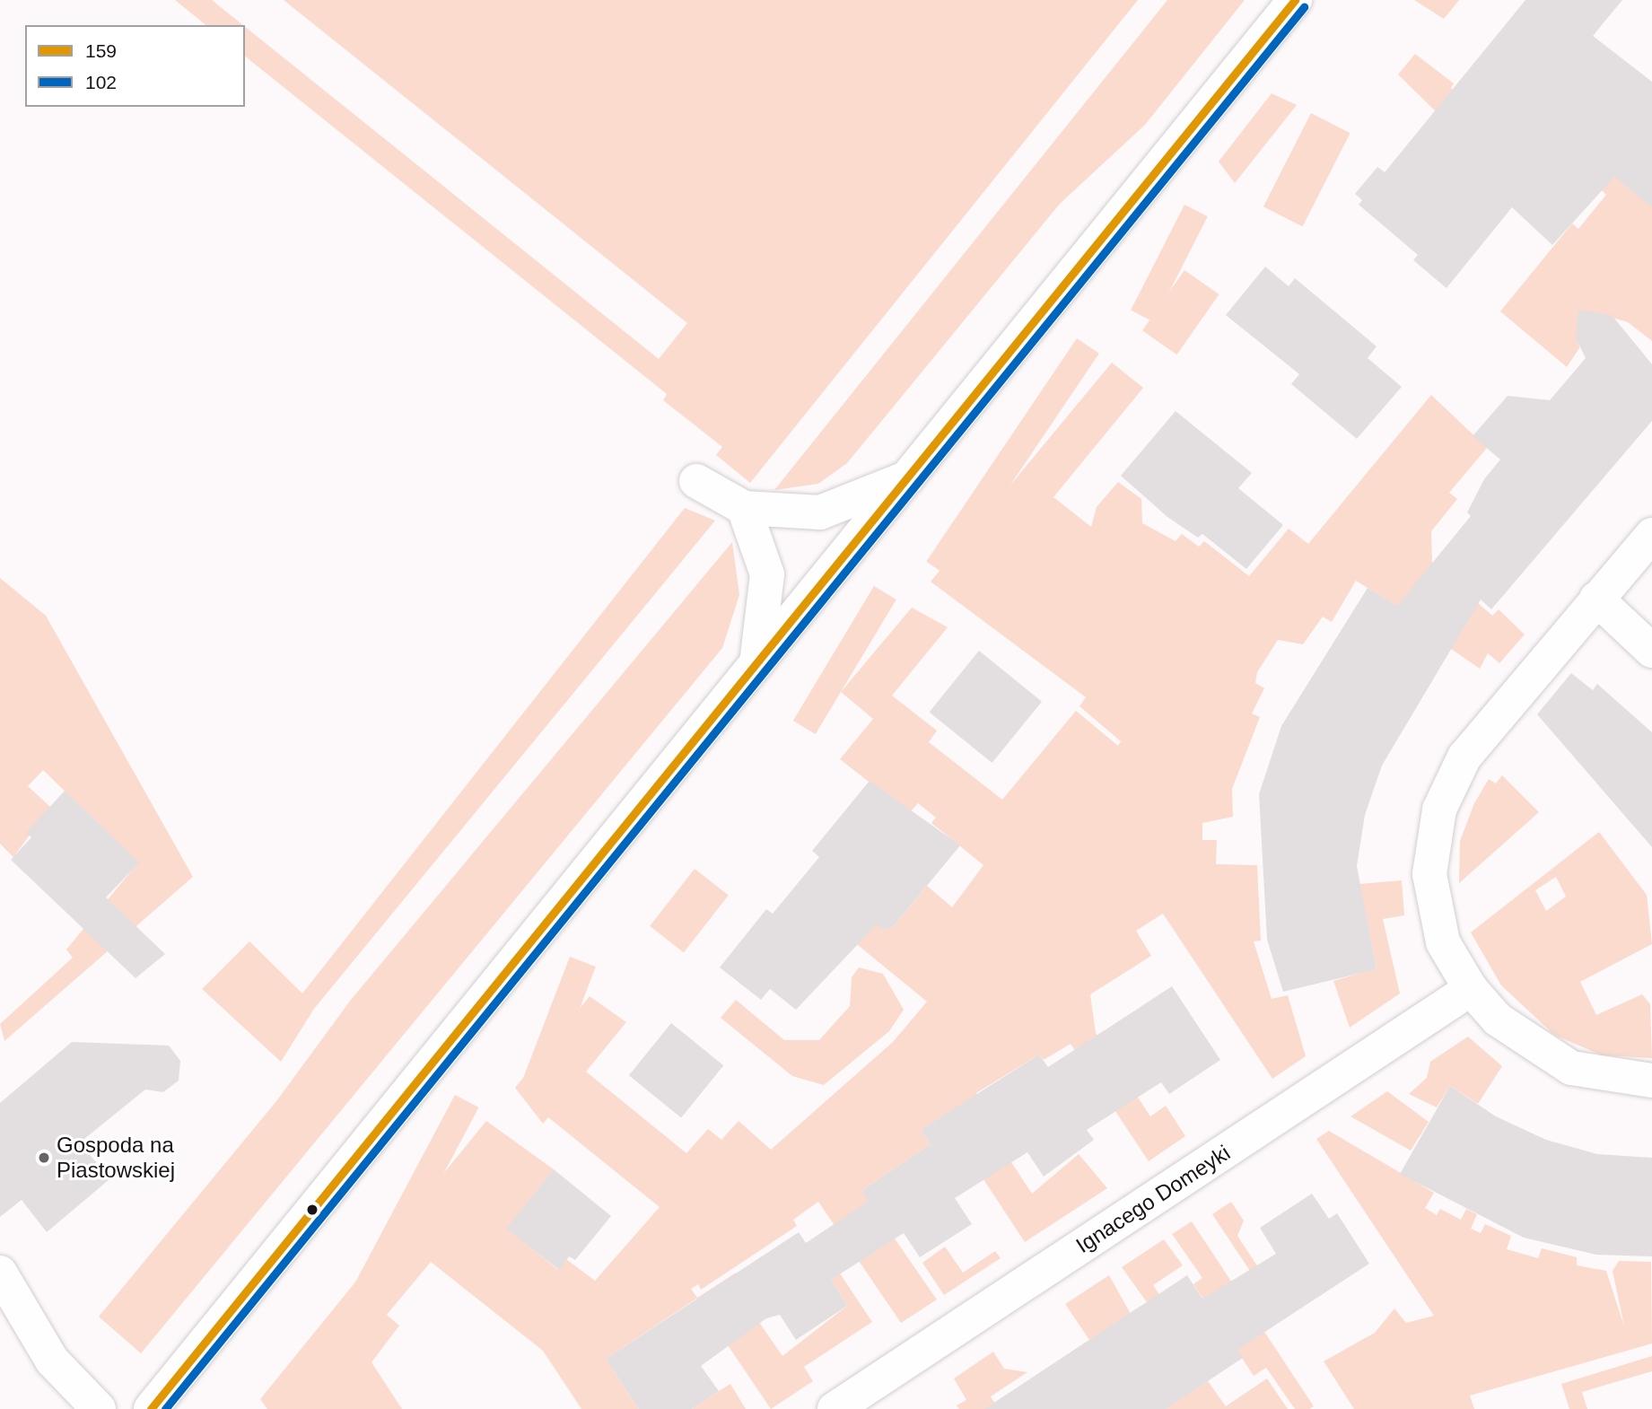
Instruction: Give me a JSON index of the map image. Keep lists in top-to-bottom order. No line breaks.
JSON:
{"streets":{"street":["Ignacego Domeyki"]},"places":["Gospoda na Piastowskiej"],"lines":["transit line 159","transit line 102"],"legend":["159","102"]}
